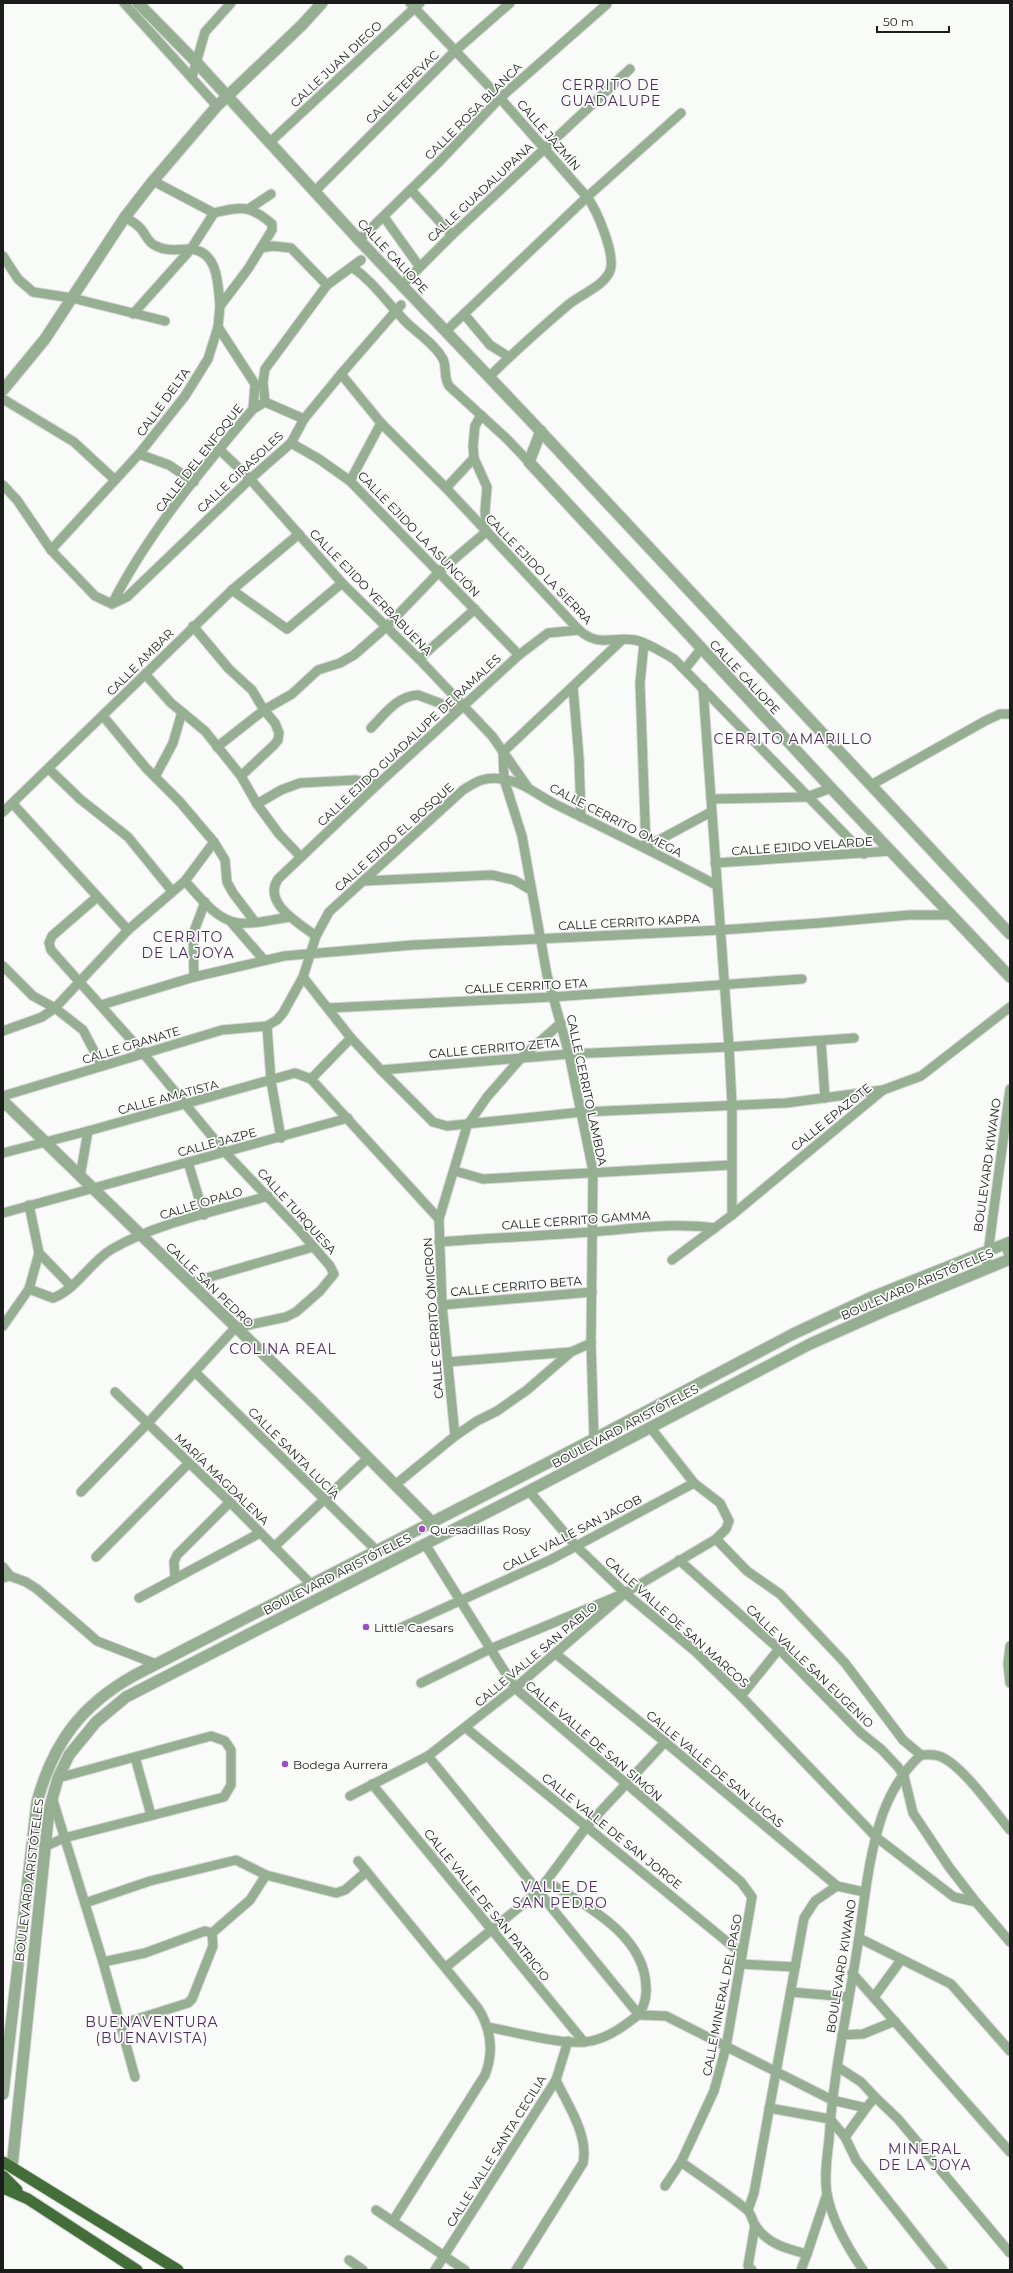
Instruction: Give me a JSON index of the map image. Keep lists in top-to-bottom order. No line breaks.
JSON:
{"streets":{"street":["CALLE JUAN DIEGO","CALLE TEPEYAC","CALLE ROSA BLANCA","CALLE JAZMÍN","CALLE GUADALUPANA","CALLE CALIOPE","CALLE DELTA","CALLE DEL ENFOQUE","CALLE GIRASOLES","CALLE EJIDO LA ASUNCIÓN","CALLE EJIDO LA SIERRA","CALLE EJIDO YERBABUENA","CALLE AMBAR","CALLE EJIDO GUADALUPE DE RAMALES","CALLE CERRITO OMEGA","CALLE EJIDO EL BOSQUE","CALLE EJIDO VELARDE","CALLE CERRITO KAPPA","CALLE CERRITO ETA","CALLE GRANATE","CALLE CERRITO ZETA","CALLE CERRITO LAMBDA","CALLE AMATISTA","CALLE EPAZOTE","CALLE JAZPE","BOULEVARD KIWANO","CALLE OPALO","CALLE TURQUESA","CALLE CERRITO GAMMA","BOULEVARD ARISTÓTELES","CALLE SAN PEDRO","CALLE CERRITO BETA","CALLE CERRITO ÓMICRON","CALLE SANTA LUCÍA","MARÍA MAGDALENA","CALLE VALLE SAN JACOB","CALLE VALLE DE SAN MARCOS","CALLE VALLE SAN PABLO","CALLE VALLE SAN EUGENIO","CALLE VALLE DE SAN SIMÓN","CALLE VALLE DE SAN LUCAS","CALLE VALLE DE SAN JORGE","CALLE VALLE DE SAN PATRICIO","CALLE MINERAL DEL PASO","CALLE VALLE SANTA CECILIA"]},"crossings":[["CALLE JUAN DIEGO","CALLE JAZMÍN"],["CALLE JUAN DIEGO","CALLE CALIOPE"],["CALLE TEPEYAC","CALLE JAZMÍN"],["CALLE TEPEYAC","CALLE CALIOPE"],["CALLE ROSA BLANCA","CALLE JAZMÍN"],["CALLE ROSA BLANCA","CALLE CALIOPE"],["CALLE JAZMÍN","CALLE GUADALUPANA"],["CALLE GUADALUPANA","CALLE CALIOPE"],["CALLE CALIOPE","CALLE GIRASOLES"],["CALLE CALIOPE","CALLE EJIDO VELARDE"],["CALLE CALIOPE","CALLE CERRITO KAPPA"],["CALLE DEL ENFOQUE","CALLE GIRASOLES"],["CALLE DEL ENFOQUE","CALLE EJIDO YERBABUENA"],["CALLE GIRASOLES","CALLE EJIDO LA ASUNCIÓN"],["CALLE GIRASOLES","CALLE EJIDO LA SIERRA"],["CALLE GIRASOLES","CALLE EJIDO YERBABUENA"],["CALLE EJIDO LA ASUNCIÓN","CALLE EJIDO GUADALUPE DE RAMALES"],["CALLE EJIDO LA SIERRA","CALLE EJIDO GUADALUPE DE RAMALES"],["CALLE EJIDO LA SIERRA","CALLE EJIDO VELARDE"],["CALLE EJIDO YERBABUENA","CALLE AMBAR"],["CALLE EJIDO YERBABUENA","CALLE EJIDO GUADALUPE DE RAMALES"],["CALLE EJIDO YERBABUENA","CALLE CERRITO OMEGA"],["CALLE EJIDO YERBABUENA","CALLE CERRITO LAMBDA"],["CALLE CERRITO OMEGA","CALLE EJIDO EL BOSQUE"],["CALLE CERRITO OMEGA","CALLE CERRITO LAMBDA"],["CALLE EJIDO EL BOSQUE","CALLE CERRITO KAPPA"],["CALLE EJIDO EL BOSQUE","CALLE GRANATE"],["CALLE EJIDO EL BOSQUE","CALLE CERRITO LAMBDA"],["CALLE CERRITO KAPPA","CALLE CERRITO LAMBDA"],["CALLE CERRITO KAPPA","CALLE TURQUESA"],["CALLE CERRITO ETA","CALLE CERRITO LAMBDA"],["CALLE GRANATE","CALLE TURQUESA"],["CALLE CERRITO ZETA","CALLE CERRITO LAMBDA"],["CALLE CERRITO ZETA","CALLE CERRITO ÓMICRON"],["CALLE CERRITO LAMBDA","CALLE CERRITO GAMMA"],["CALLE CERRITO LAMBDA","BOULEVARD ARISTÓTELES"],["CALLE CERRITO LAMBDA","CALLE CERRITO BETA"],["CALLE CERRITO LAMBDA","CALLE CERRITO ÓMICRON"],["CALLE AMATISTA","CALLE TURQUESA"],["CALLE AMATISTA","CALLE SAN PEDRO"],["CALLE EPAZOTE","CALLE CERRITO GAMMA"],["CALLE JAZPE","CALLE TURQUESA"],["CALLE JAZPE","CALLE SAN PEDRO"],["BOULEVARD KIWANO","BOULEVARD ARISTÓTELES"],["BOULEVARD KIWANO","CALLE VALLE DE SAN MARCOS"],["BOULEVARD KIWANO","CALLE VALLE SAN EUGENIO"],["BOULEVARD KIWANO","CALLE VALLE DE SAN LUCAS"],["CALLE OPALO","CALLE TURQUESA"],["CALLE OPALO","CALLE SAN PEDRO"],["CALLE TURQUESA","CALLE SAN PEDRO"],["CALLE CERRITO GAMMA","CALLE CERRITO ÓMICRON"],["BOULEVARD ARISTÓTELES","CALLE SAN PEDRO"],["BOULEVARD ARISTÓTELES","CALLE SANTA LUCÍA"],["BOULEVARD ARISTÓTELES","MARÍA MAGDALENA"],["BOULEVARD ARISTÓTELES","CALLE VALLE DE SAN MARCOS"],["BOULEVARD ARISTÓTELES","CALLE VALLE DE SAN SIMÓN"],["CALLE CERRITO BETA","CALLE CERRITO ÓMICRON"],["CALLE VALLE SAN JACOB","CALLE VALLE DE SAN MARCOS"],["CALLE VALLE SAN JACOB","CALLE VALLE SAN PABLO"],["CALLE VALLE SAN JACOB","CALLE VALLE DE SAN SIMÓN"],["CALLE VALLE DE SAN MARCOS","CALLE VALLE SAN PABLO"],["CALLE VALLE SAN PABLO","CALLE VALLE SAN EUGENIO"],["CALLE VALLE SAN PABLO","CALLE VALLE DE SAN SIMÓN"],["CALLE VALLE SAN PABLO","CALLE VALLE DE SAN LUCAS"],["CALLE VALLE SAN PABLO","CALLE VALLE DE SAN JORGE"],["CALLE VALLE SAN PABLO","CALLE VALLE DE SAN PATRICIO"],["CALLE VALLE DE SAN SIMÓN","CALLE MINERAL DEL PASO"],["CALLE VALLE DE SAN JORGE","CALLE MINERAL DEL PASO"]],"districts":["CERRITO DE GUADALUPE","CERRITO AMARILLO","CERRITO DE LA JOYA","COLINA REAL","VALLE DE SAN PEDRO","BUENAVENTURA (BUENAVISTA)","MINERAL DE LA JOYA"],"places":["Quesadillas Rosy","Little Caesars","Bodega Aurrera"],"scale_bar":"50 m"}
